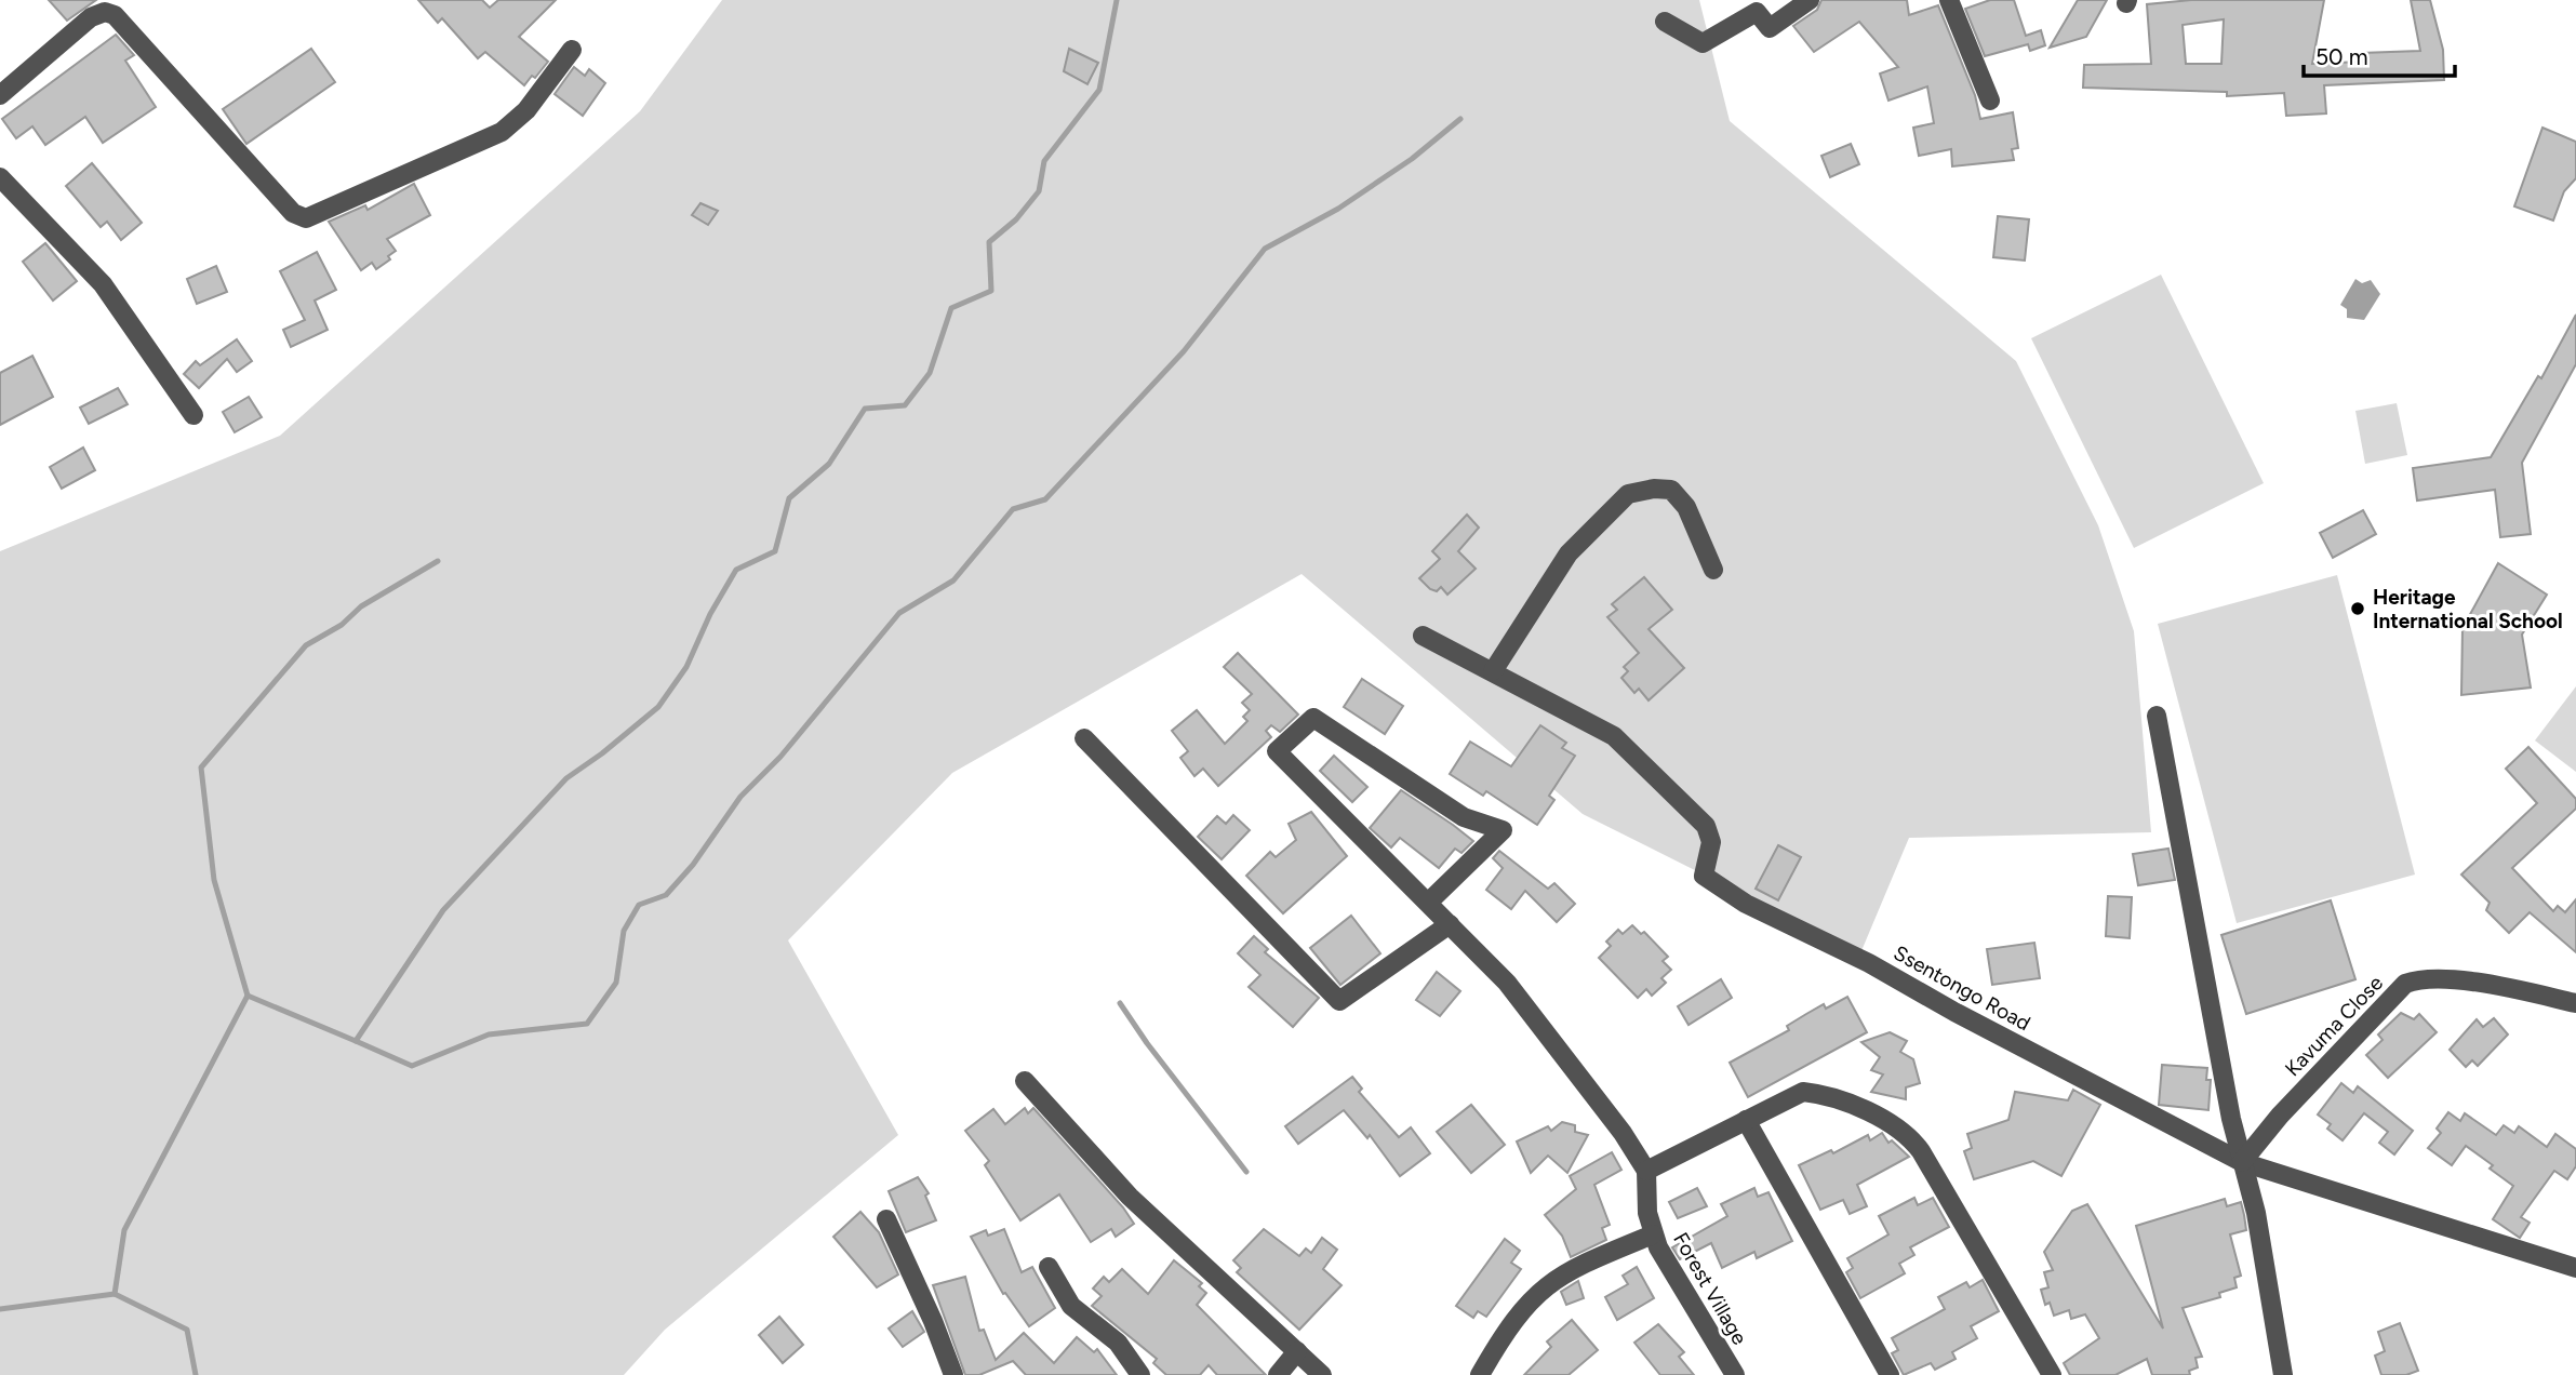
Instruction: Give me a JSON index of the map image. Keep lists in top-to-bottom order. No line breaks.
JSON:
{"streets":{"street":["Ssentongo Road","Kavuma Close","Forest Village"]},"crossings":[["Ssentongo Road","Kavuma Close"]],"places":["Heritage International School"],"scale_bar":"50 m"}
